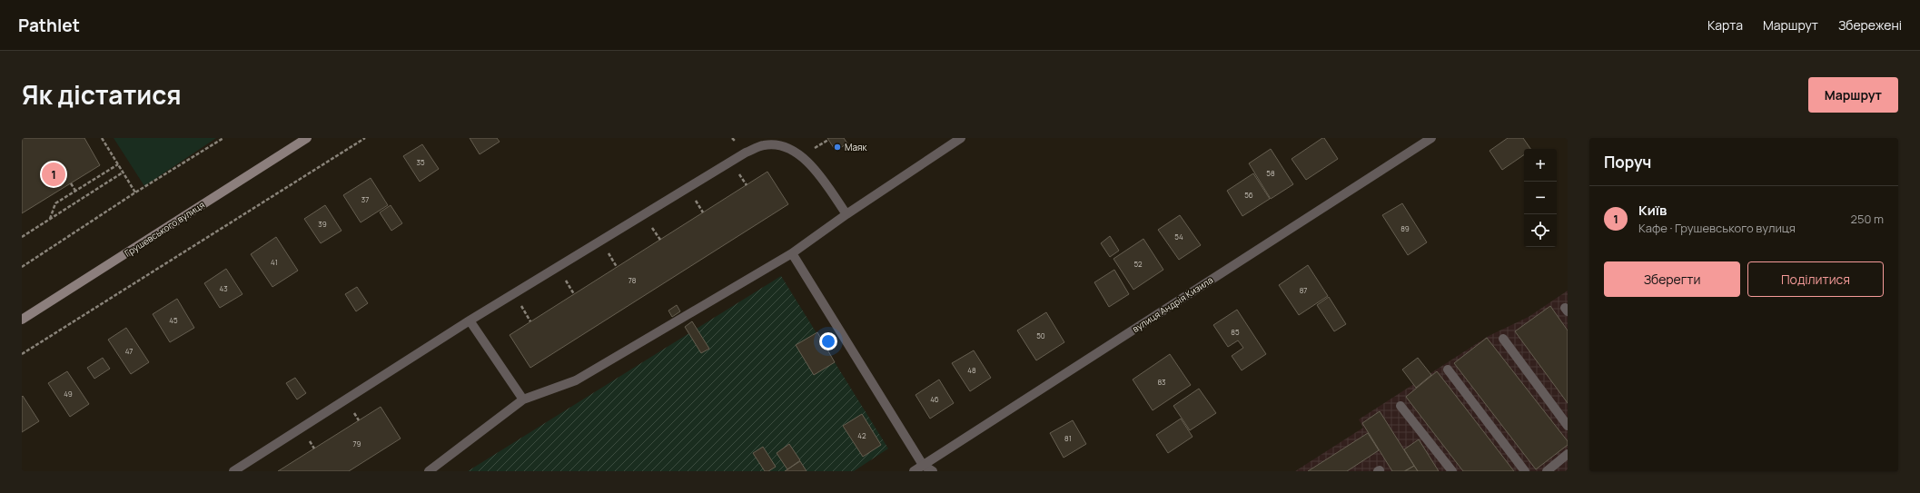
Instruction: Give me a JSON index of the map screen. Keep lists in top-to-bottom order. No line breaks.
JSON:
{"streets":{"street":["Грушевського вулиця","вулиця Андрія Кизила"]},"places":["Маяк"],"house_numbers":["35","58","56","37","39","89","54","41","52","78","43","87","45","85","50","47","48","83","49","46","42","81","79"],"page":{"header":"Pathlet","nav":["Карта","Маршрут","Збережені"],"title":"Як дістатися","buttons":["Маршрут",["Зберегти","Поділитися"]],"heading":"Поруч","map_buttons":["+","−"],"pins":"1","list":[{"mark":"1","name":"Київ","note":"Кафе · Грушевського вулиця","value":"250 m"}]}}
